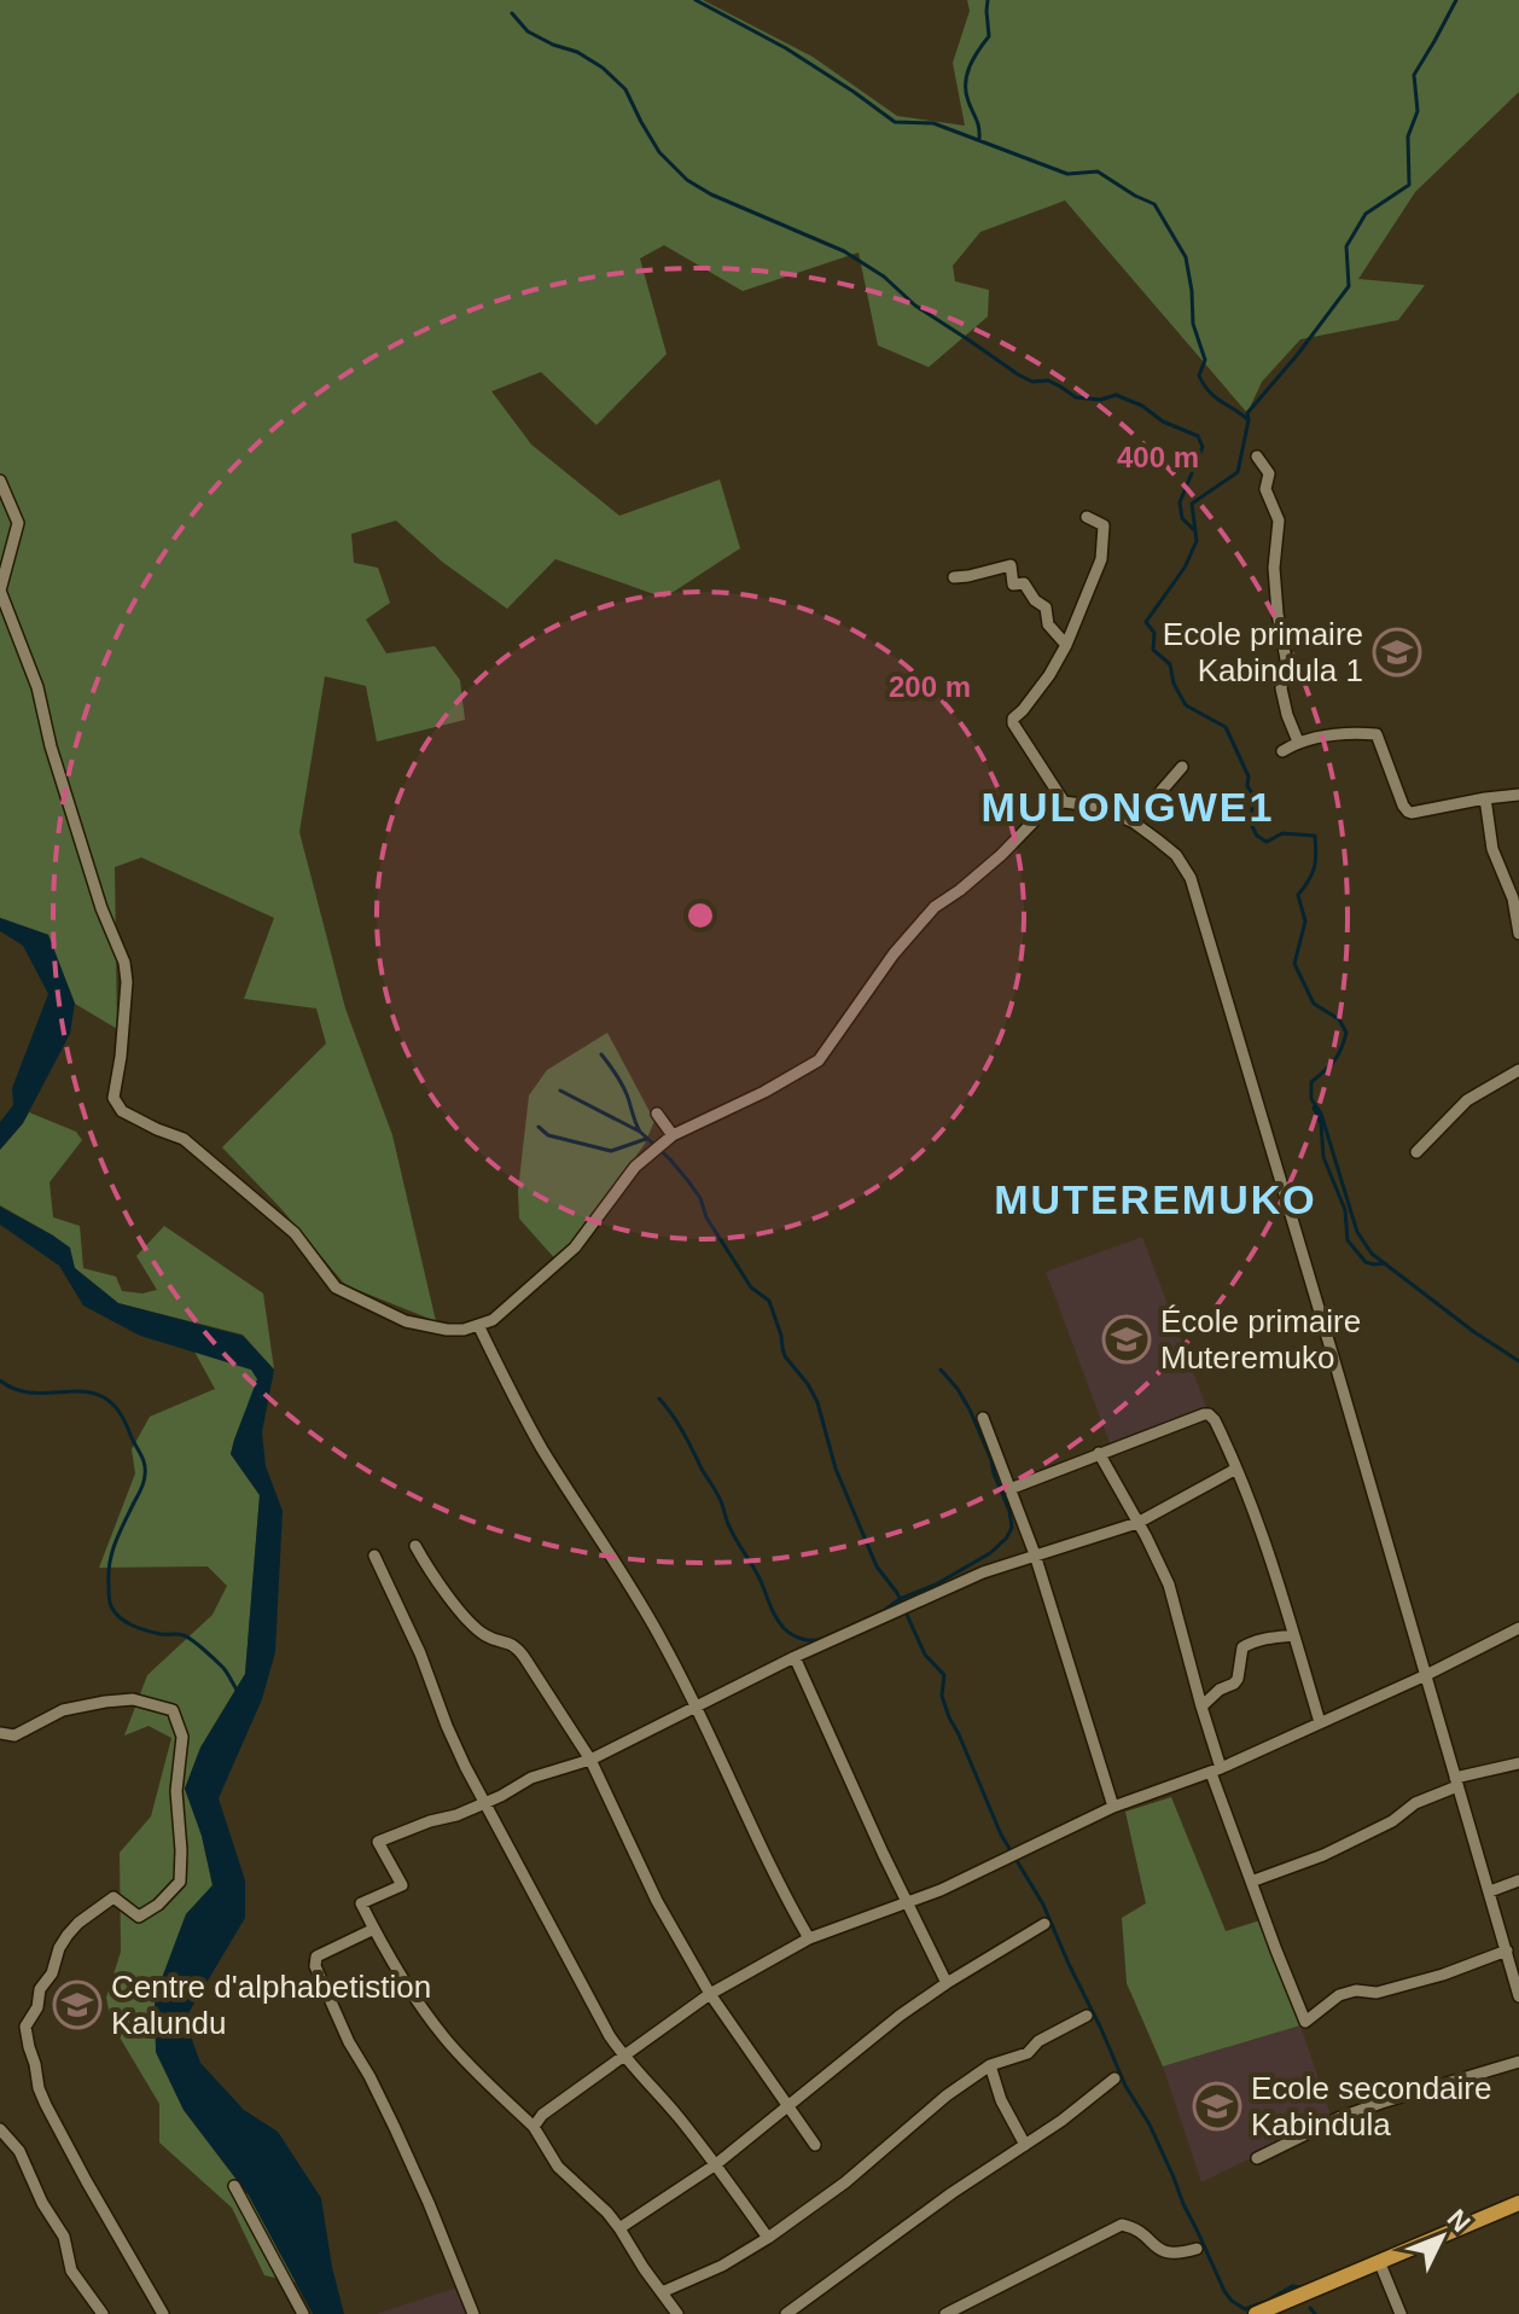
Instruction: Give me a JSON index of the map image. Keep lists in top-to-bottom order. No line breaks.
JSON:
{"districts":["MULONGWE1","MUTEREMUKO"],"places":{"school or university":["Ecole primaire Kabindula 1","École primaire Muteremuko","Centre d'alphabetistion Kalundu","Ecole secondaire Kabindula"]},"north":"top right","rings":["400 m","200 m"]}
